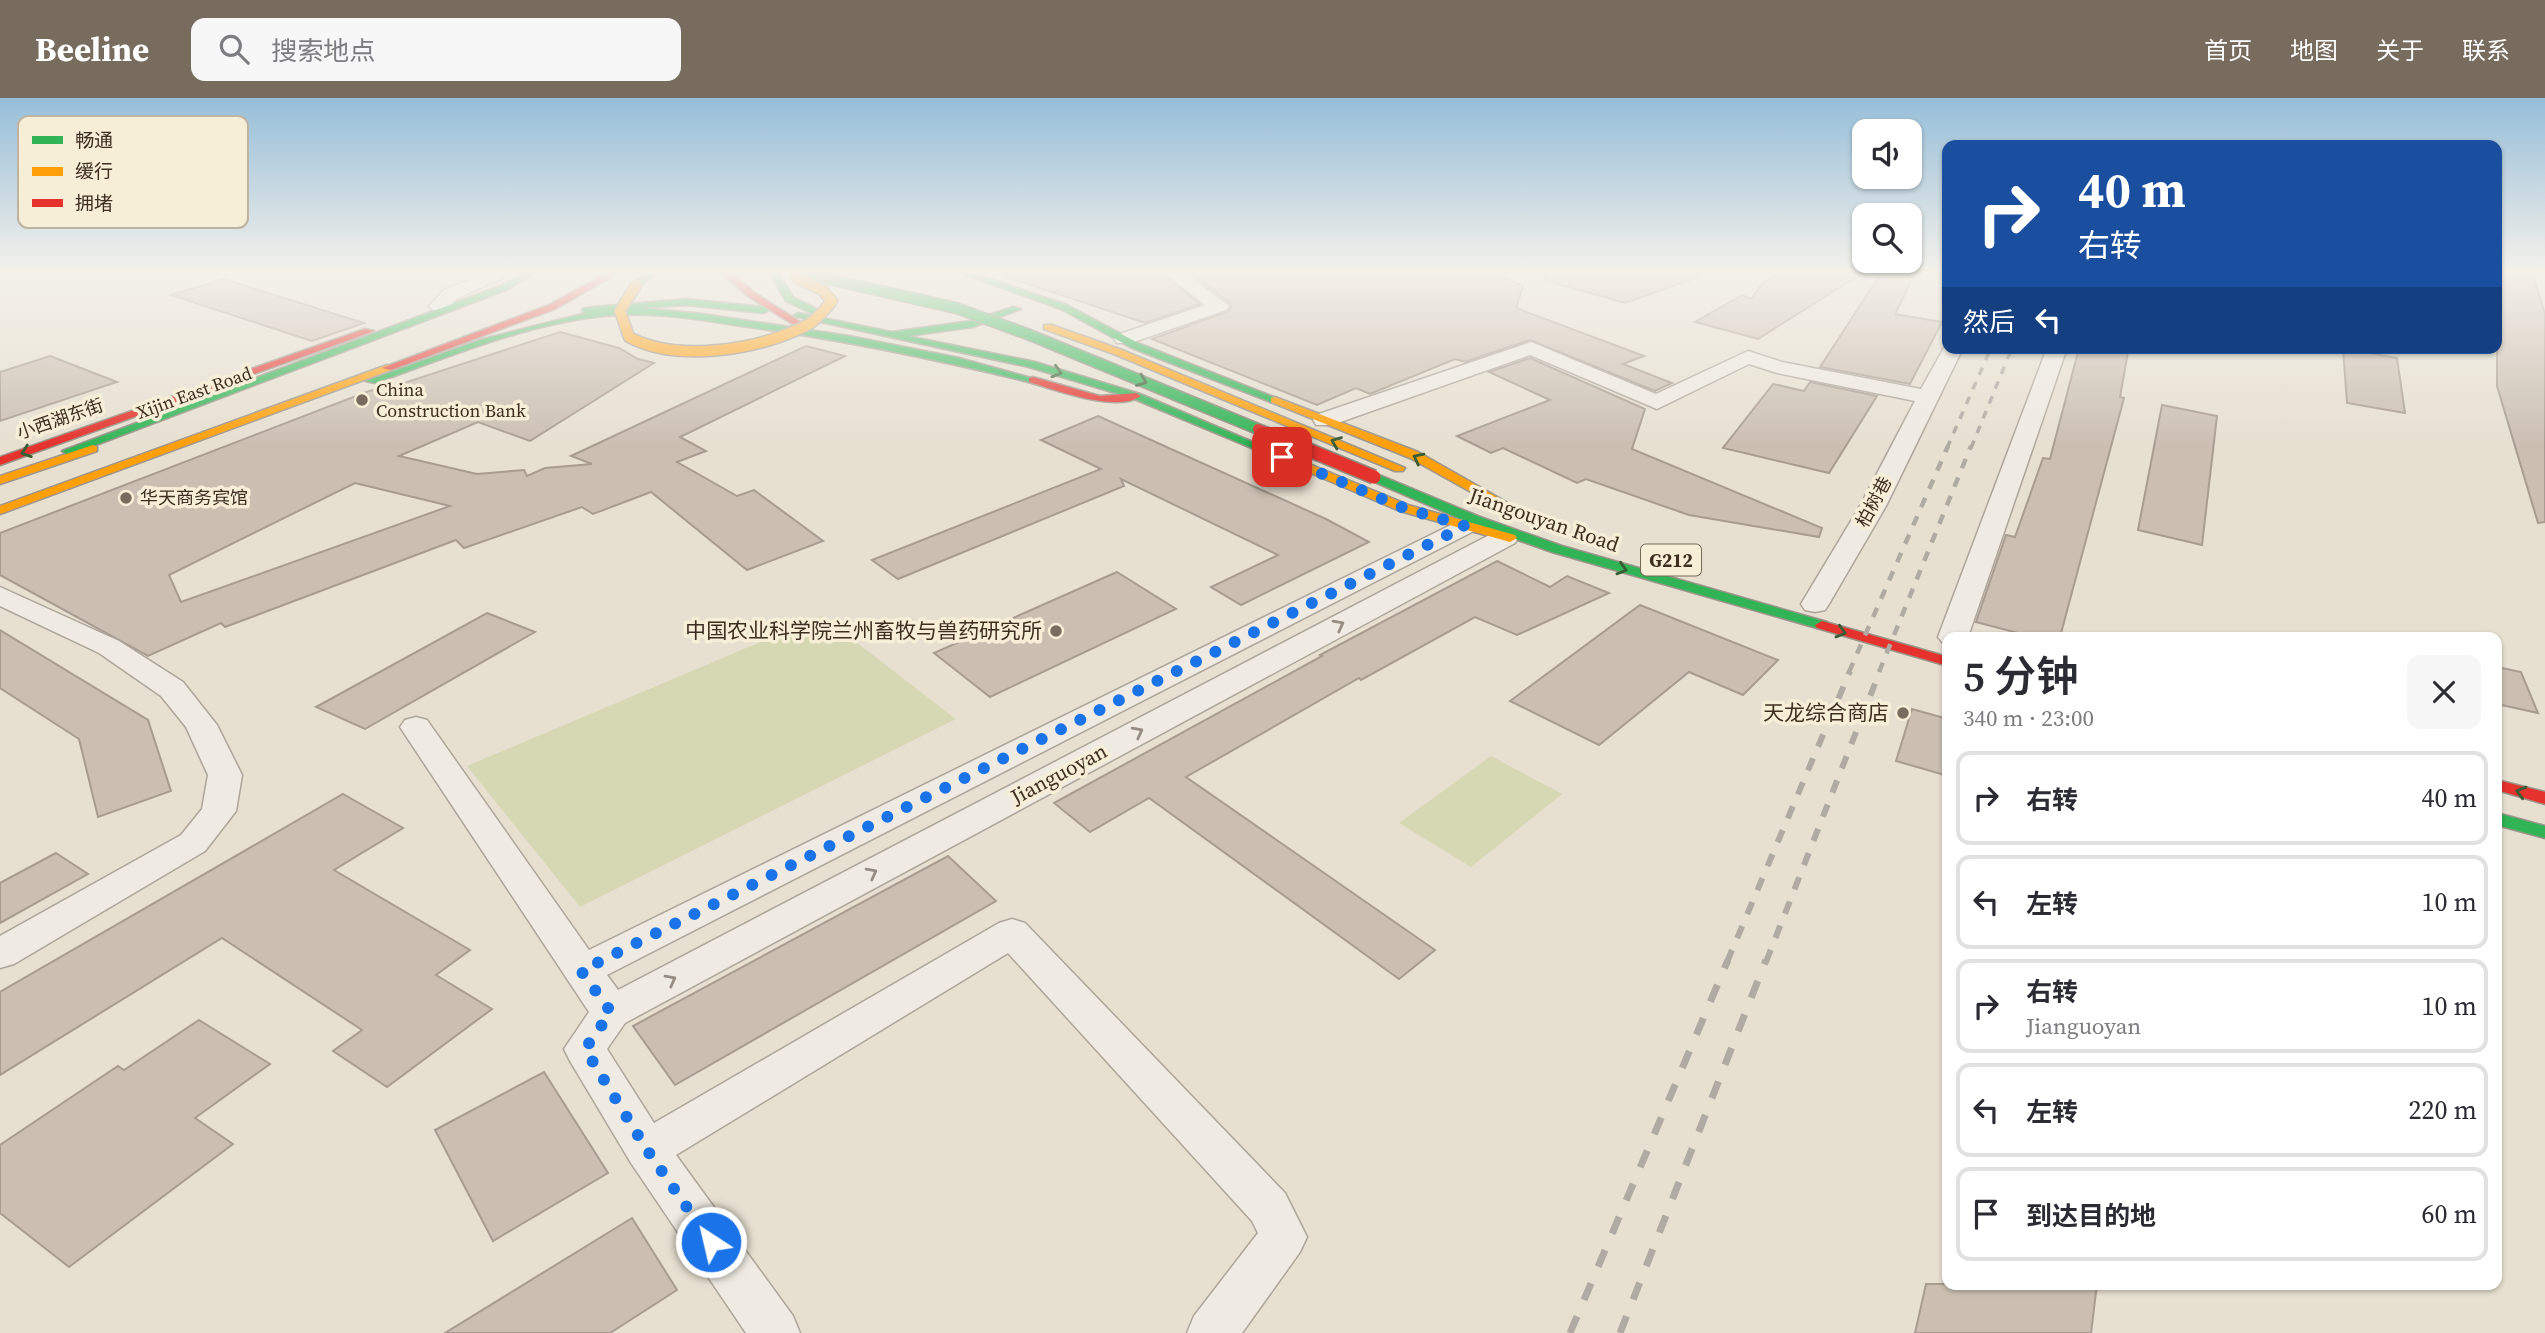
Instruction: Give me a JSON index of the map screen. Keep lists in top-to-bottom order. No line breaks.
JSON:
{"streets":{"main road":["Xijin East Road","小西湖东街","Jiangouyan Road","G212"],"street":["柏树巷","Jianguoyan"]},"crossings":[["Jiangouyan Road","Jianguoyan"]],"places":["China Construction Bank","华天商务宾馆","中国农业科学院兰州畜牧与兽药研究所","天龙综合商店"],"legend":["畅通","缓行","拥堵"],"page":{"header":"Beeline","search":"搜索地点","nav":["首页","地图","关于","联系"],"turn":["40 m","右转"],"then":"然后","heading":["5 分钟","340 m · 23:00"],"list":[{"name":"右转","value":"40 m"},{"name":"左转","value":"10 m"},{"name":"右转","note":"Jianguoyan","value":"10 m"},{"name":"左转","value":"220 m"},{"name":"到达目的地","value":"60 m"}]}}
